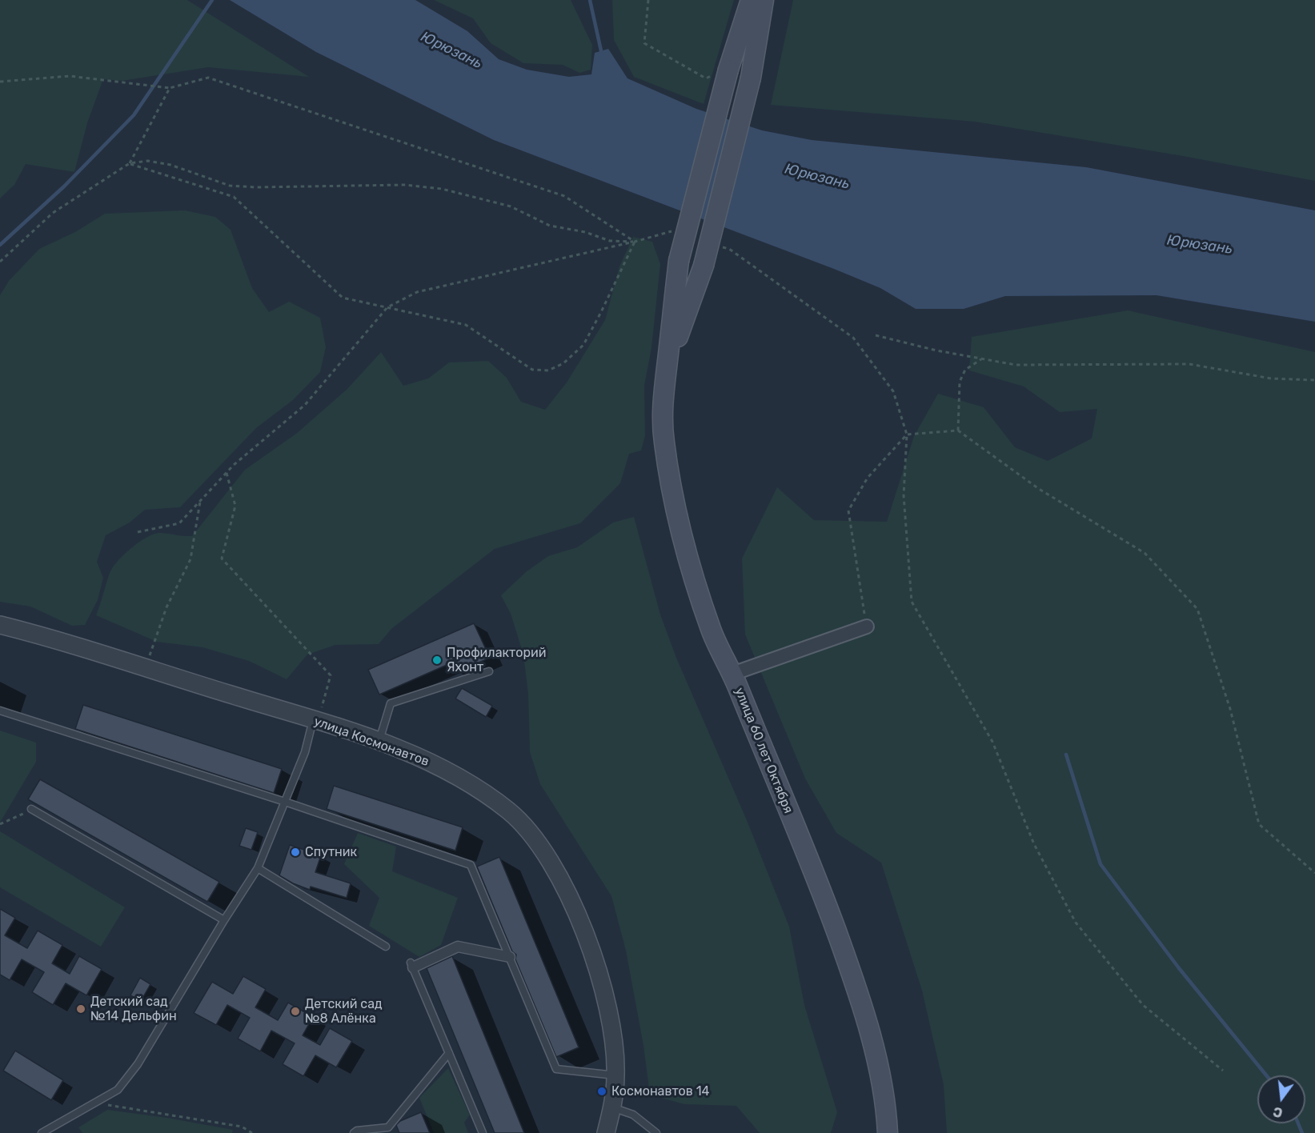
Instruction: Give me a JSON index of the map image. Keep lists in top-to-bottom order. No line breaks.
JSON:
{"streets":{"main road":["улица 60 лет Октября"],"street":["улица Космонавтов"]},"water":["Юрюзань"],"places":["Профилакторий Яхонт","Спутник","Детский сад №14 Дельфин","Детский сад №8 Алёнка","Космонавтов 14"],"north":"bottom"}
